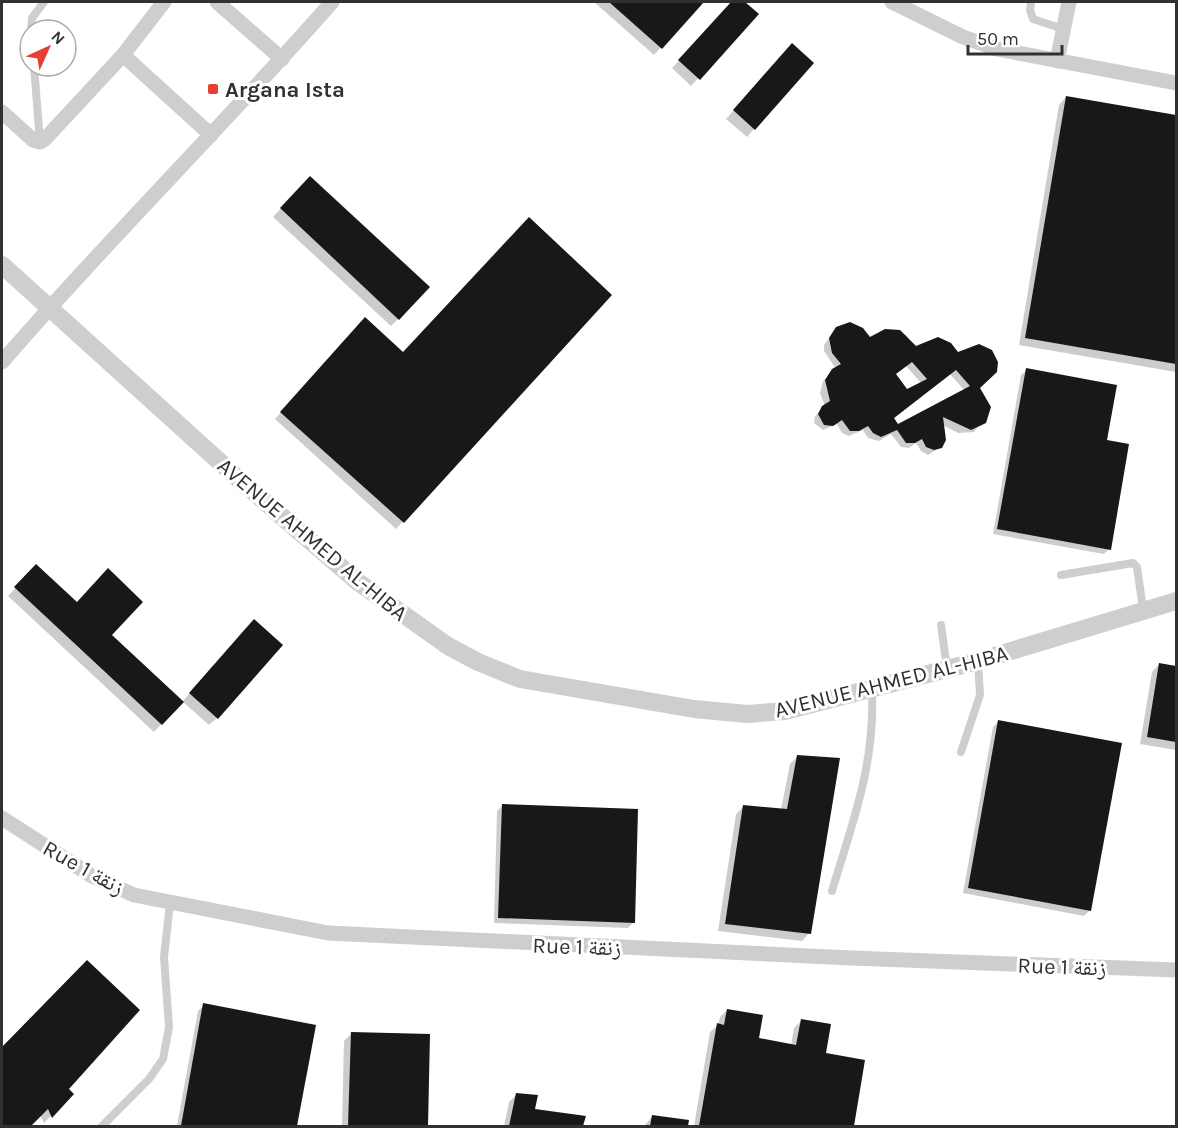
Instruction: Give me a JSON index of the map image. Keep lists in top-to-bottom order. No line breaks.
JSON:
{"streets":{"street":["AVENUE AHMED AL-HIBA","Rue 1 زنقة"]},"places":{"transit":["Argana Ista"]},"scale_bar":"50 m","north":"top right"}
